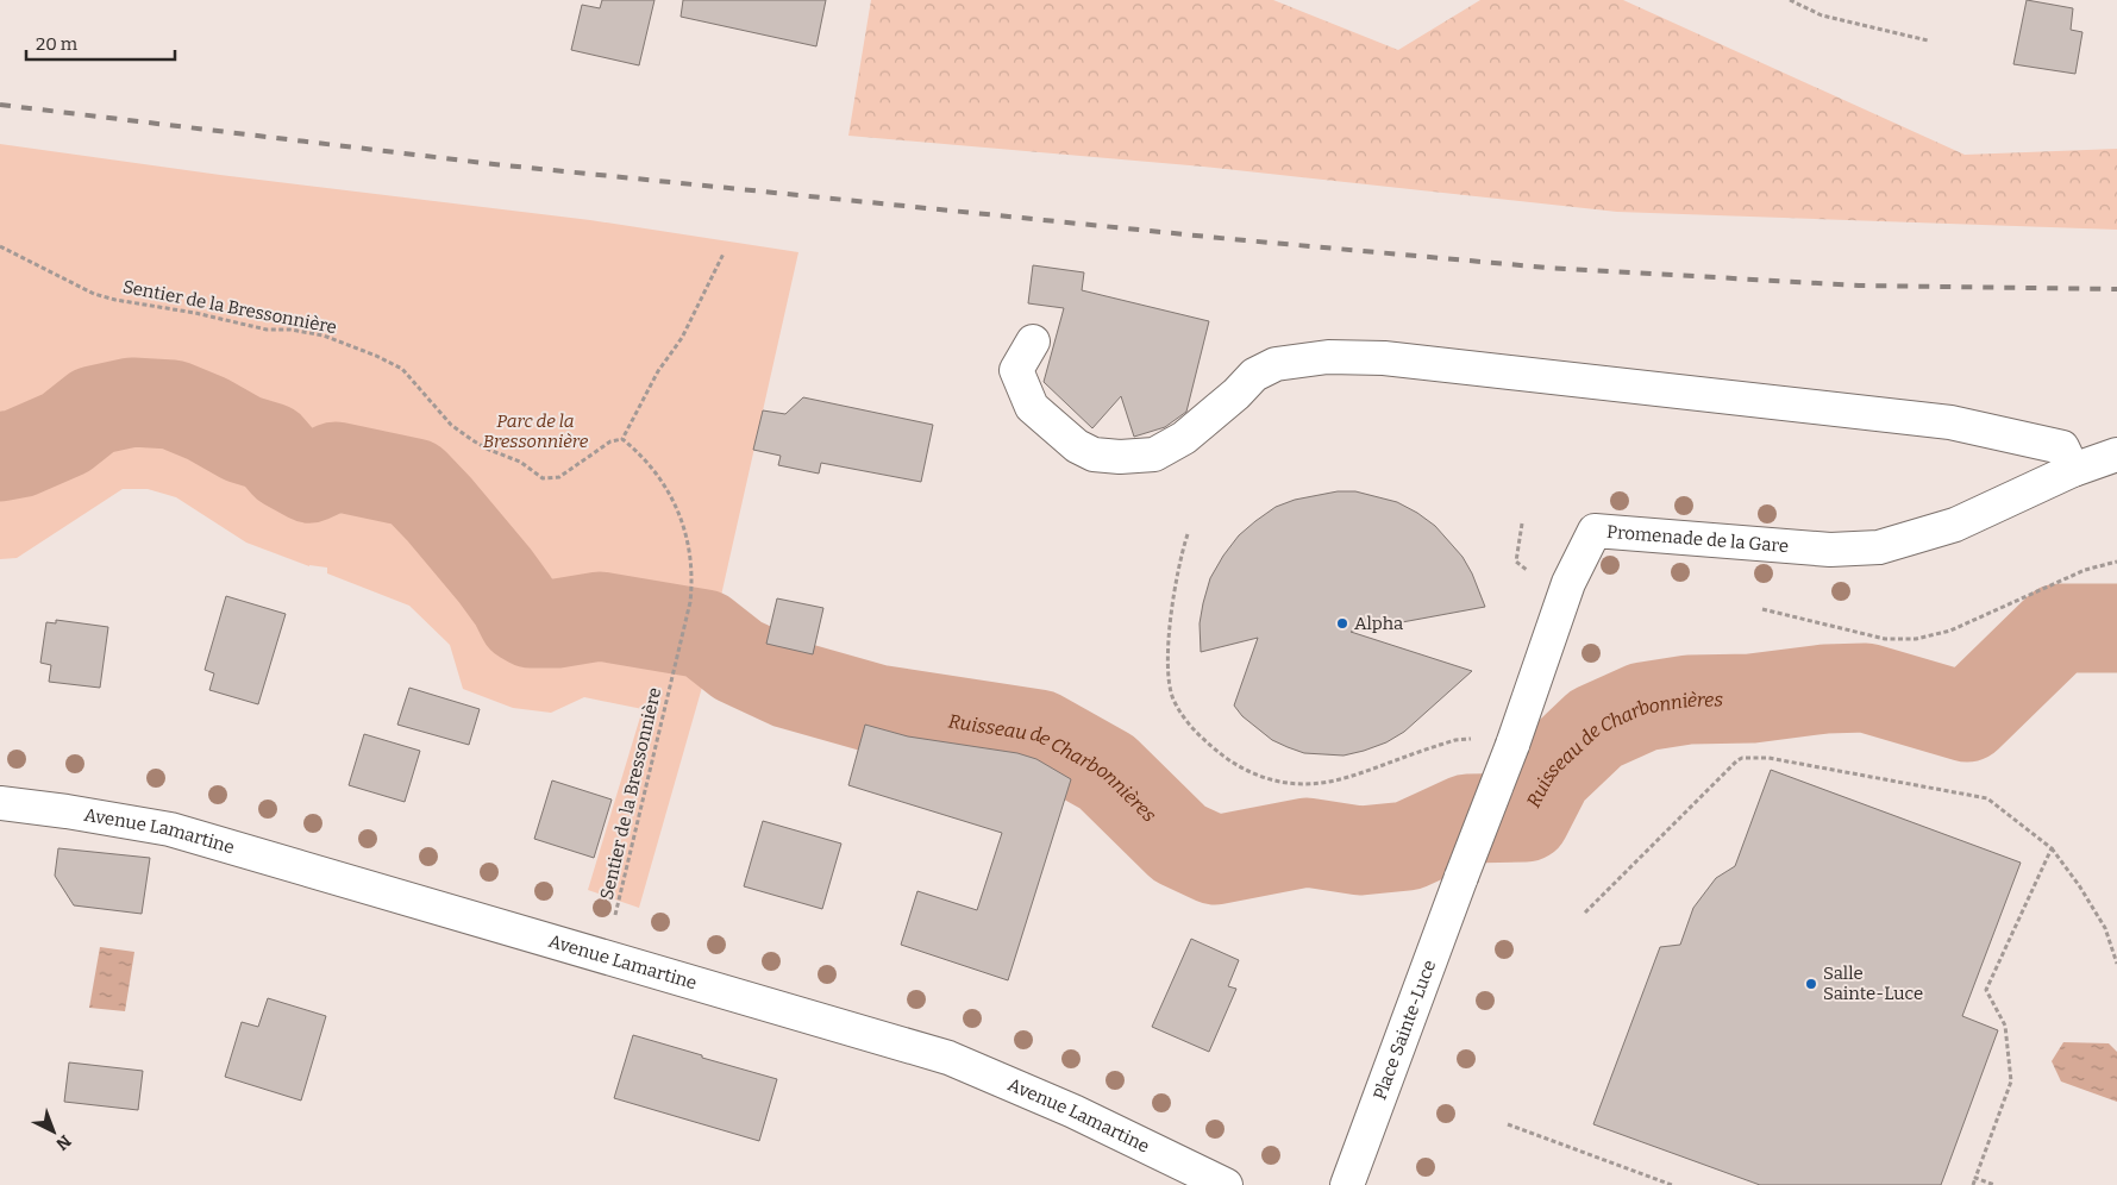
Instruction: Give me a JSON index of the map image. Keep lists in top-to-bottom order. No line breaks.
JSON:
{"streets":{"street":["Promenade de la Gare","Avenue Lamartine","Place Sainte-Luce"],"path":["Sentier de la Bressonnière"]},"crossings":[["Promenade de la Gare","Place Sainte-Luce"]],"water":["Ruisseau de Charbonnières"],"parks":["Parc de la Bressonnière"],"places":["Alpha","Salle Sainte-Luce"],"scale_bar":"20 m","north":"bottom right"}
